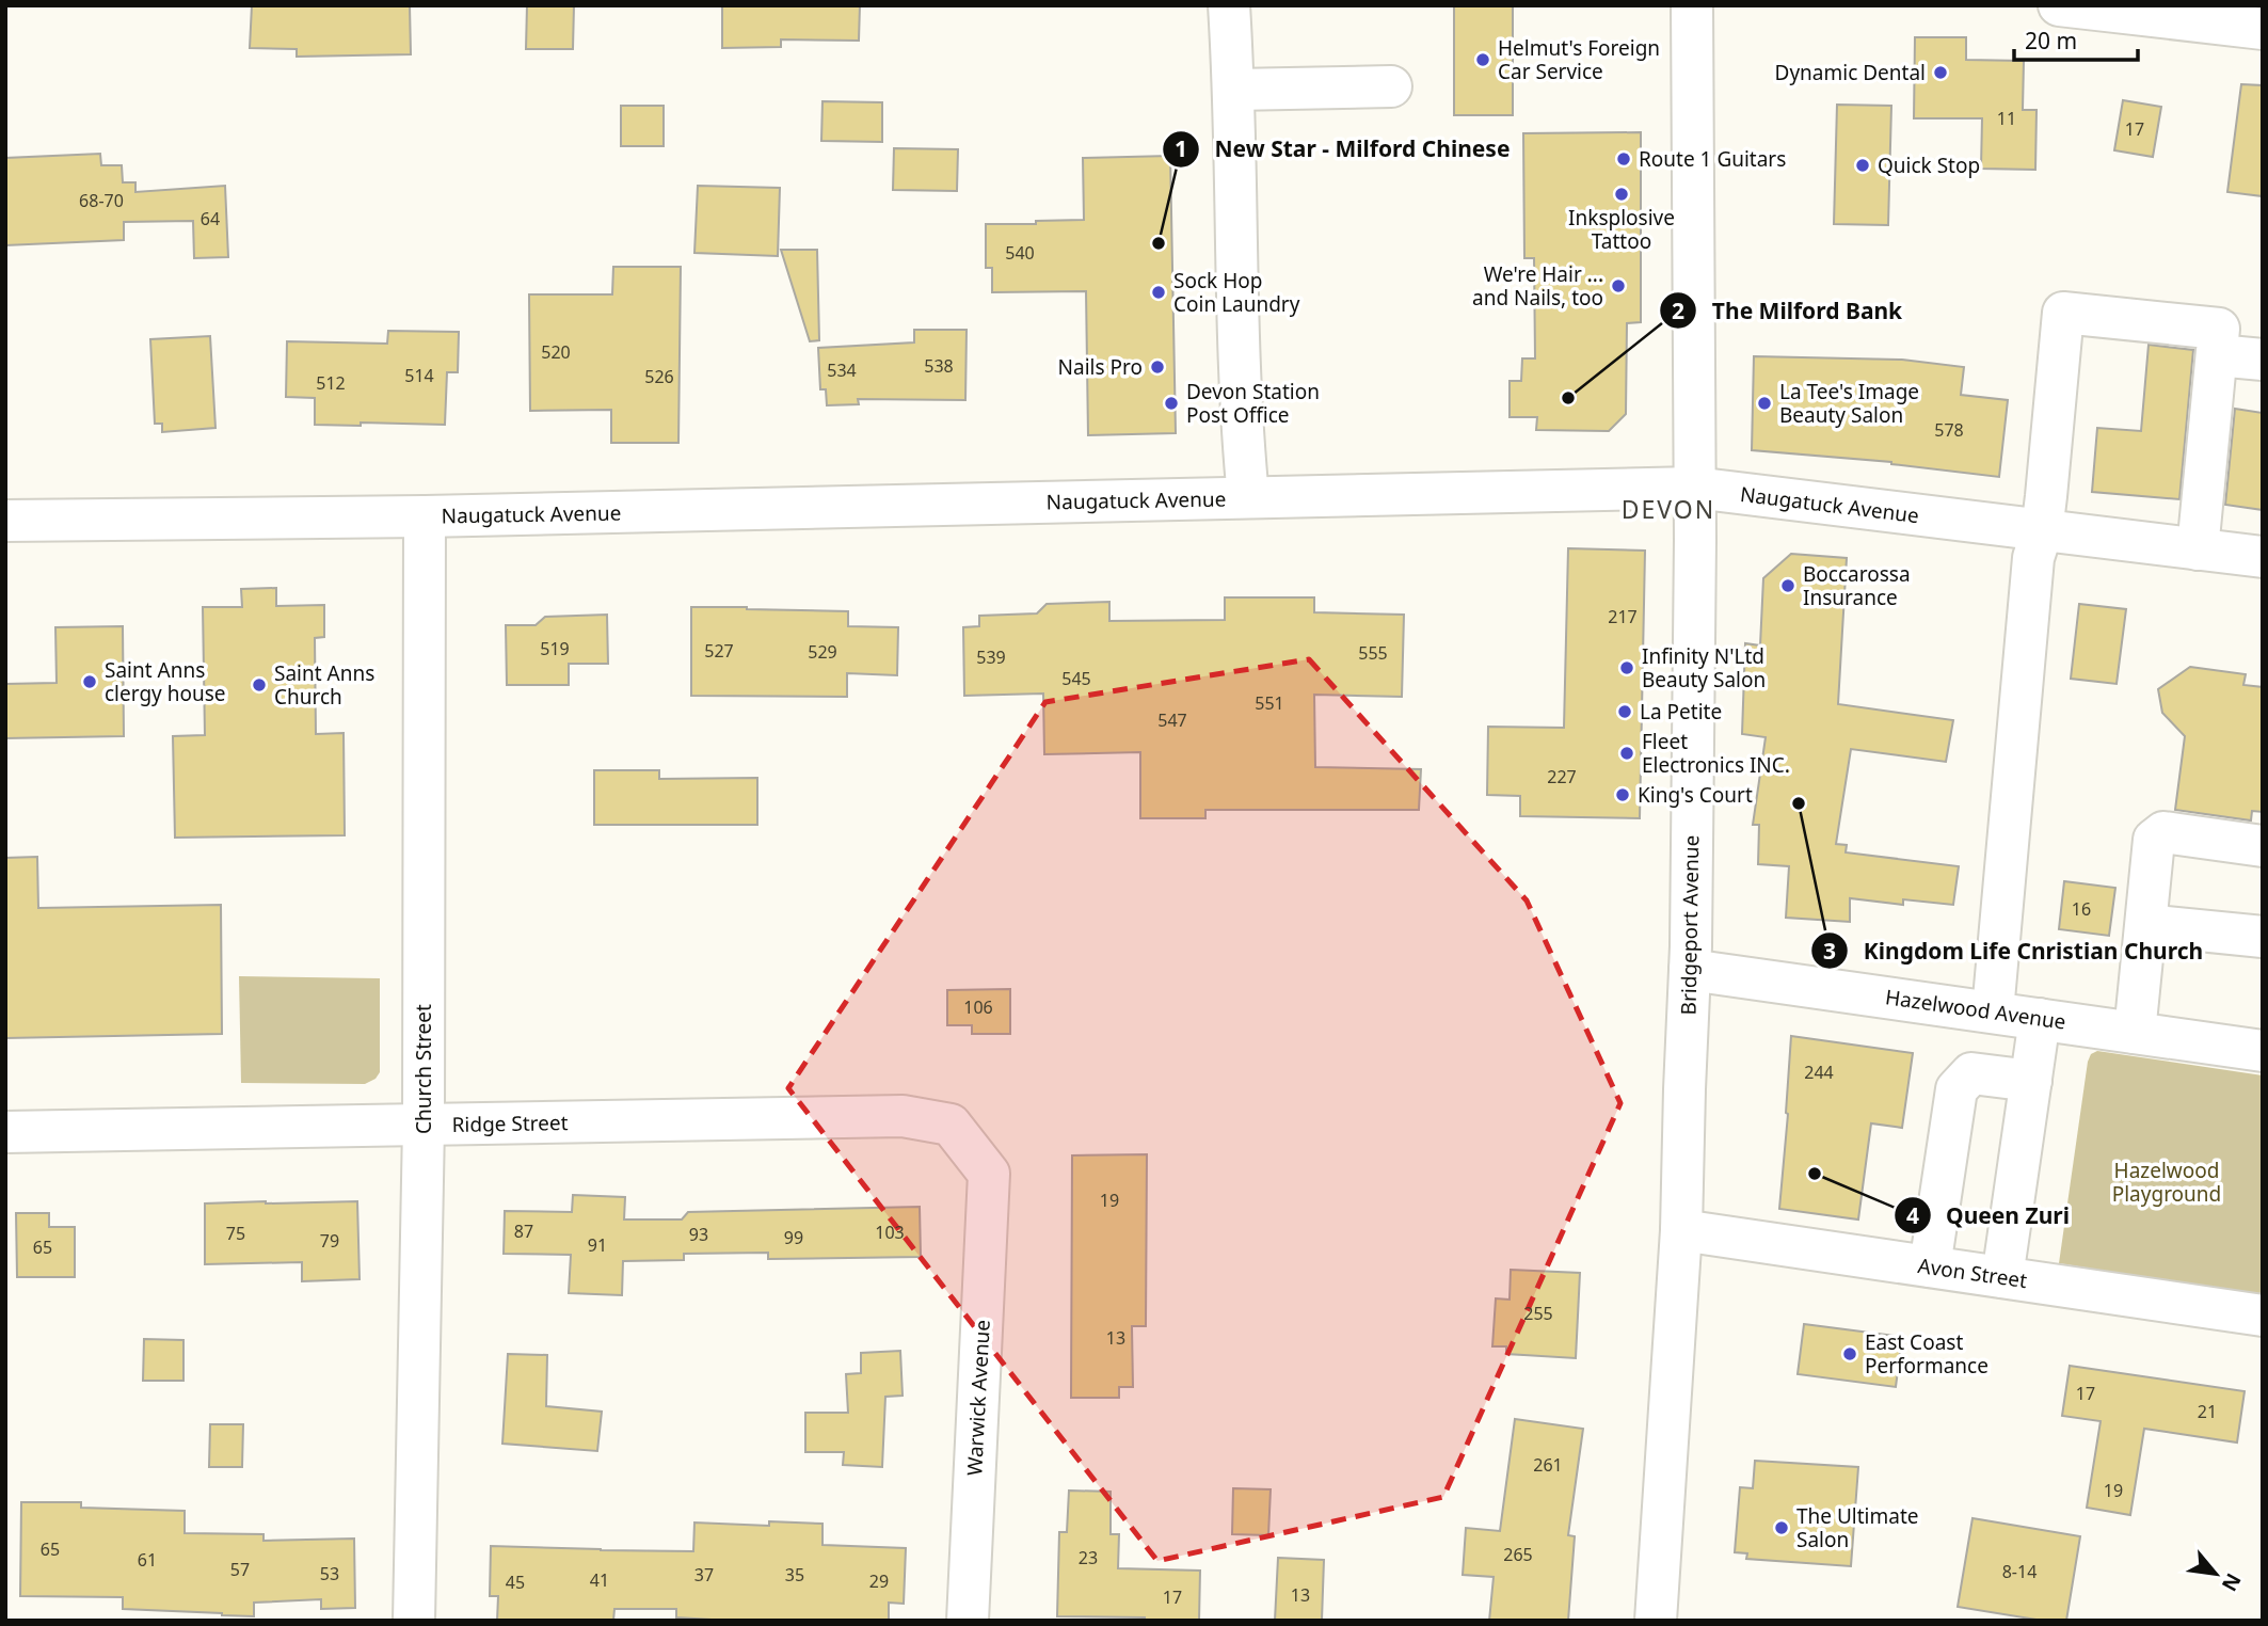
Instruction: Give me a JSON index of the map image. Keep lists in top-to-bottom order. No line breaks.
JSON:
{"streets":{"street":["Naugatuck Avenue","Bridgeport Avenue","Hazelwood Avenue","Church Street","Ridge Street","Avon Street","Warwick Avenue"]},"crossings":[["Naugatuck Avenue","Bridgeport Avenue"],["Naugatuck Avenue","Church Street"],["Bridgeport Avenue","Hazelwood Avenue"],["Bridgeport Avenue","Avon Street"],["Church Street","Ridge Street"],["Ridge Street","Warwick Avenue"]],"districts":["DEVON"],"parks":["Hazelwood Playground"],"places":["Helmut's Foreign Car Service","Dynamic Dental","Route 1 Guitars","Quick Stop","Inksplosive Tattoo","New Star - Milford Chinese","We're Hair ... and Nails, too","Sock Hop Coin Laundry","Nails Pro","The Milford Bank","Devon Station Post Office","La Tee's Image Beauty Salon","Boccarossa Insurance","Infinity N'Ltd Beauty Salon","Saint Anns clergy house","Saint Anns Church","La Petite","Fleet Electronics INC.","King's Court","Kingdom Life Cnristian Church","Queen Zuri","East Coast Performance","The Ultimate Salon"],"house_numbers":["11","17","68-70","64","540","520","538","534","514","526","512","578","217","519","527","529","555","539","545","551","547","227","16","106","244","19","87","103","75","93","99","79","91","65","255","13","17","21","261","19","65","265","23","61","57","8-14","53","37","35","41","29","45","13","17"],"scale_bar":"20 m","north":"bottom right"}
